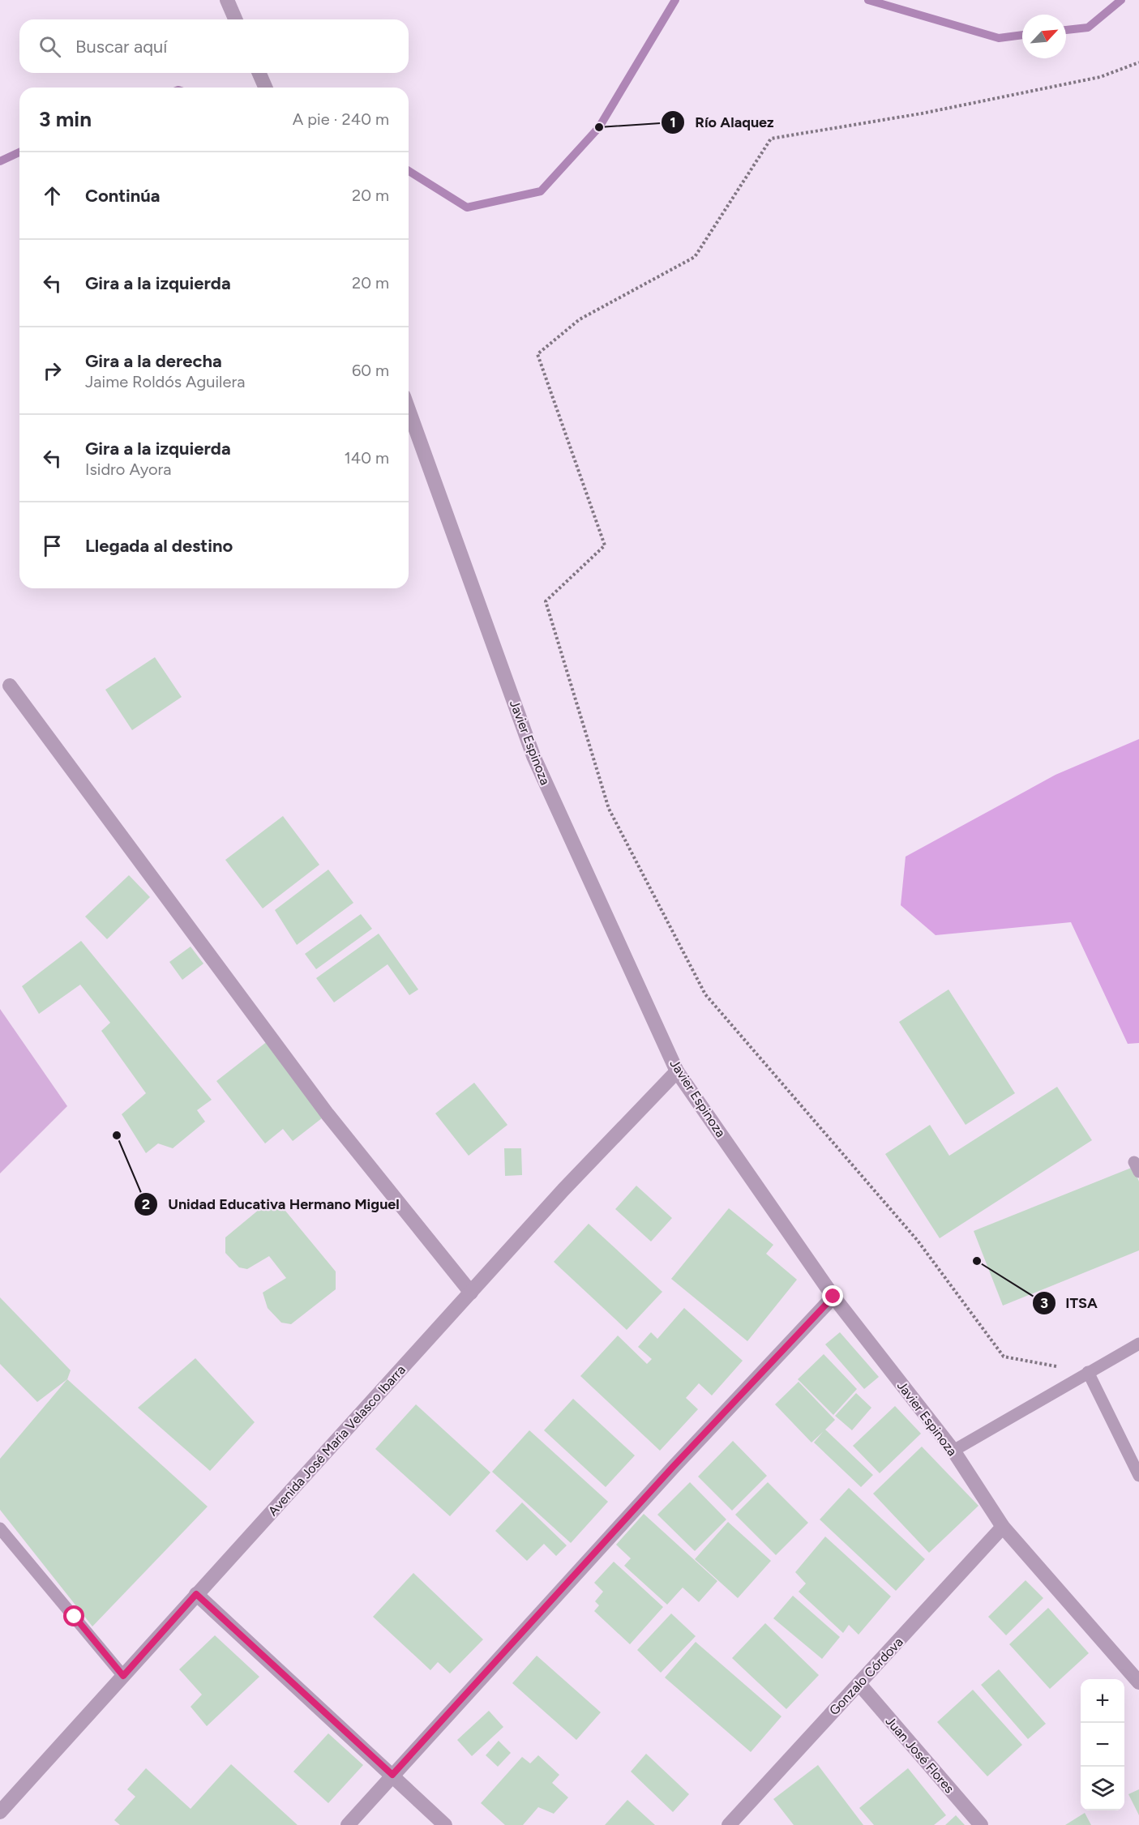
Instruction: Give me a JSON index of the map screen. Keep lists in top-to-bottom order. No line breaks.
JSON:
{"streets":{"street":["Javier Espinoza","Avenida José Maria Velasco Ibarra","Gonzalo Córdova","Juan José Flores"]},"crossings":[["Javier Espinoza","Avenida José Maria Velasco Ibarra"],["Javier Espinoza","Gonzalo Córdova"],["Gonzalo Córdova","Juan José Flores"]],"places":["Río Alaquez","Unidad Educativa Hermano Miguel","ITSA"],"north":"top right","page":{"search":"Buscar aquí","heading":["3 min","A pie · 240 m"],"list":[["Continúa","20 m"],["Gira a la izquierda","20 m"],["Gira a la derecha","Jaime Roldós Aguilera","60 m"],["Gira a la izquierda","Isidro Ayora","140 m"],"Llegada al destino"],"map_buttons":["+","−"]}}
